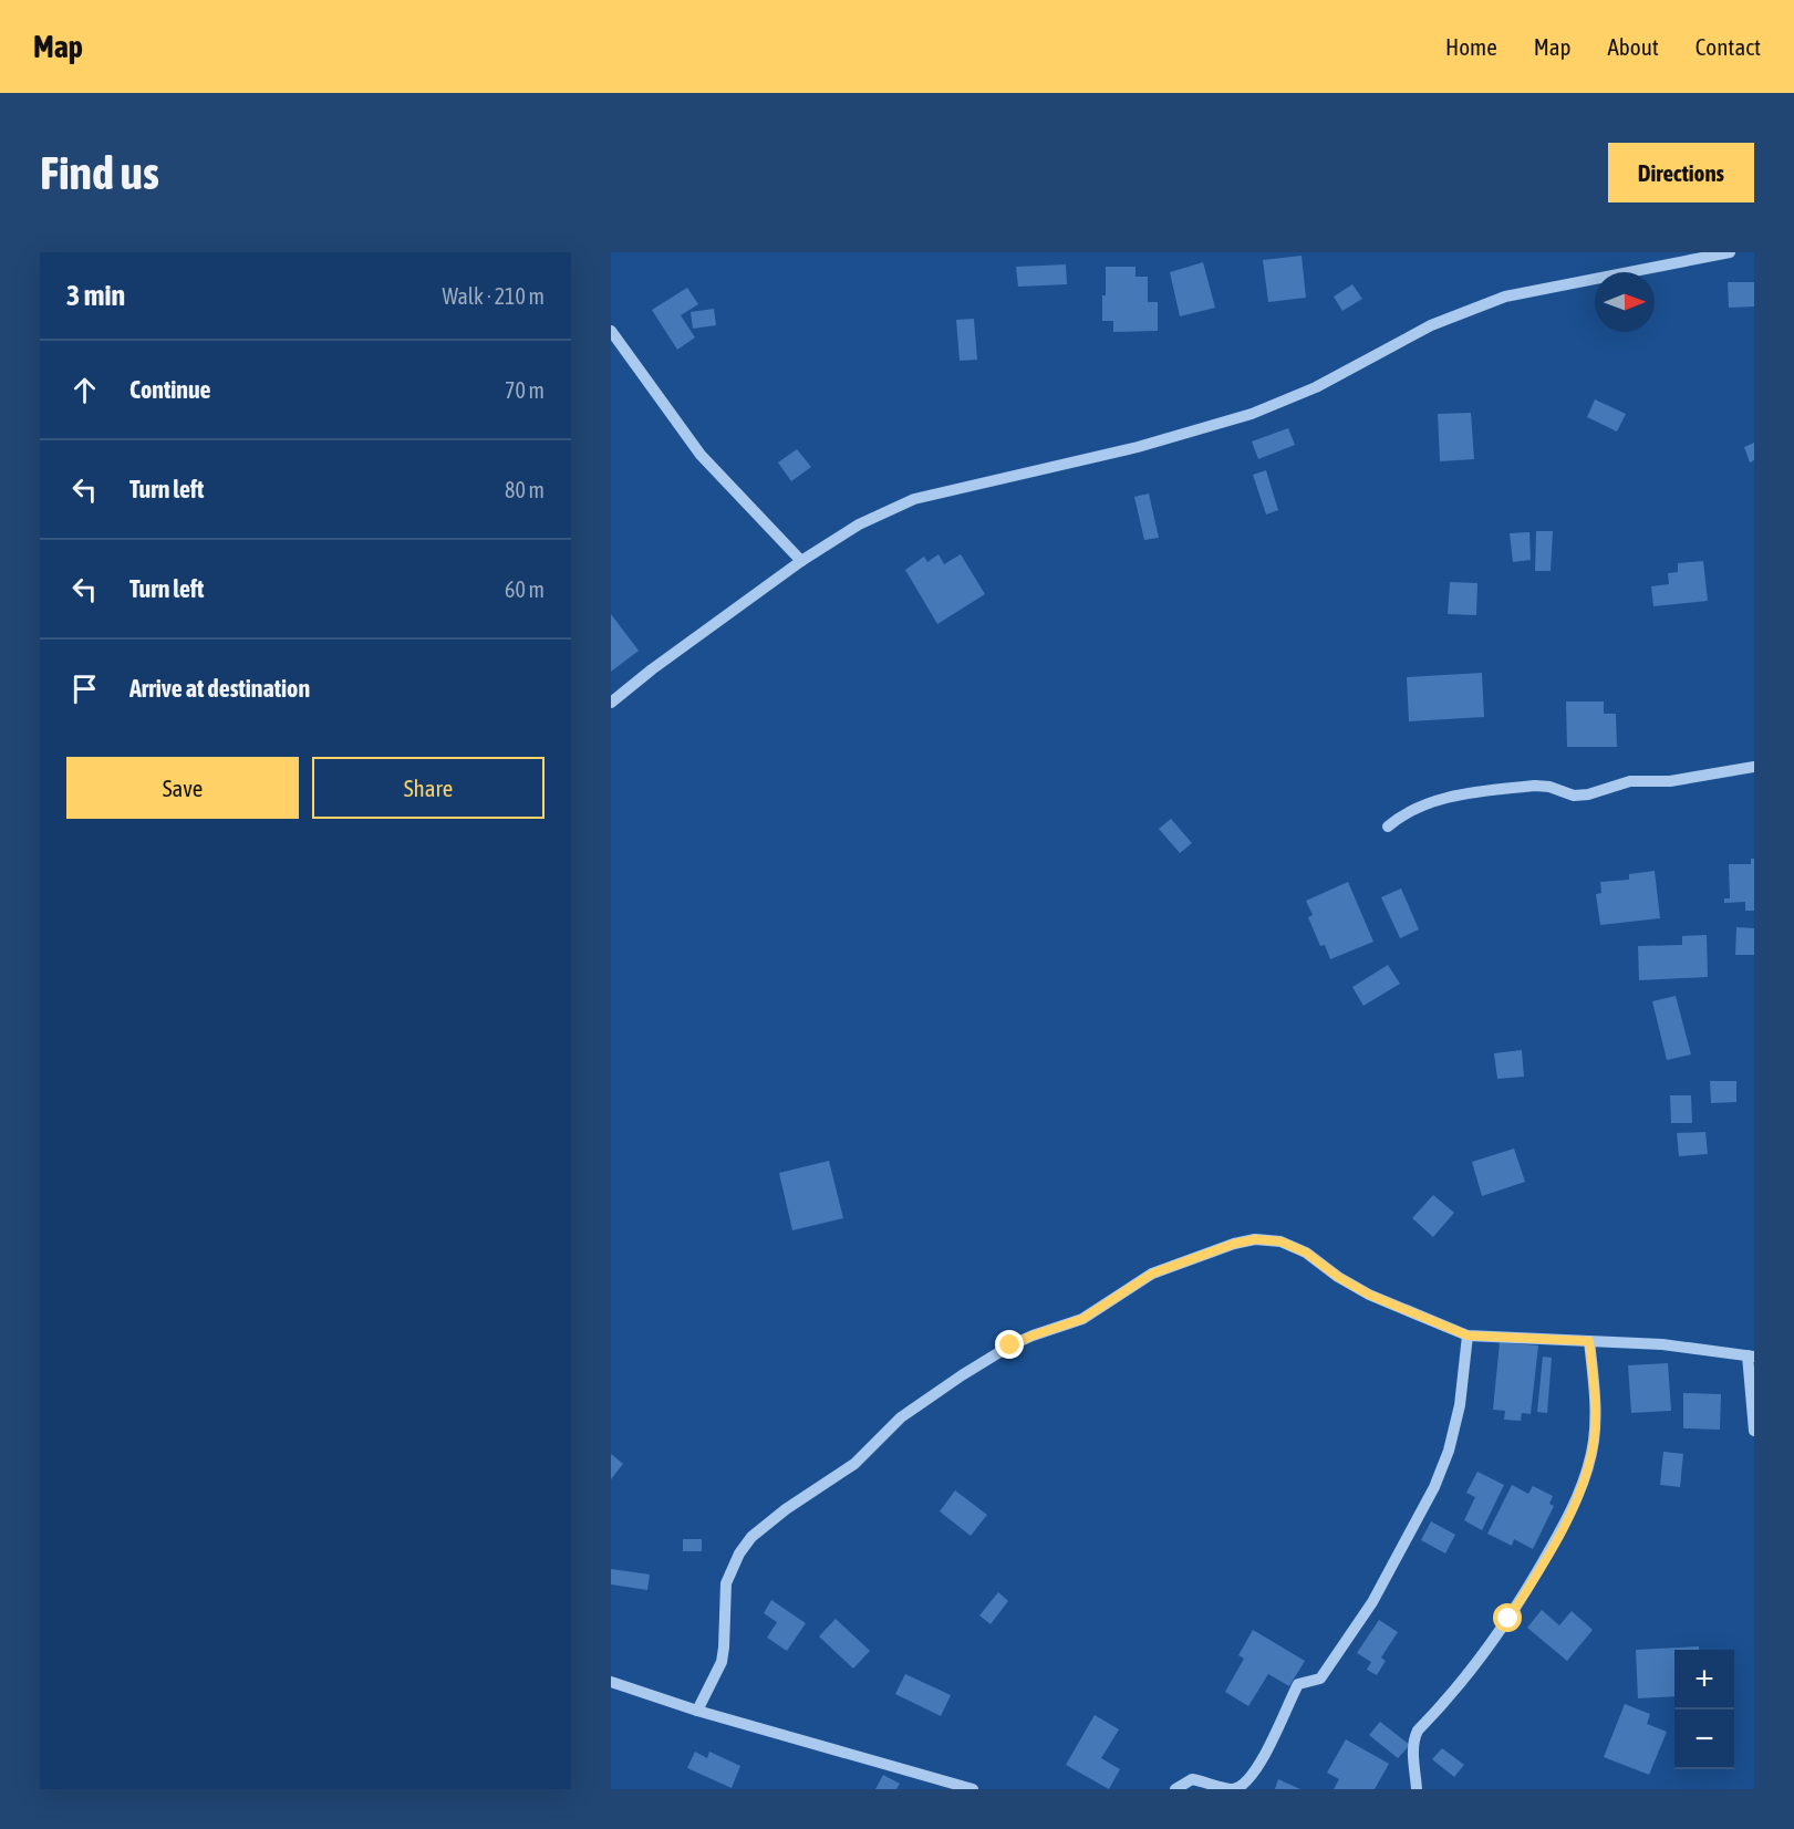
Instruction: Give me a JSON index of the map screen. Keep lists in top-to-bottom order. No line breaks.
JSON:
{"north":"right","page":{"header":"Map","nav":["Home","Map","About","Contact"],"buttons":["Directions",["Save","Share"]],"title":"Find us","heading":["3 min","Walk · 210 m"],"list":[["Continue","70 m"],["Turn left","80 m"],["Turn left","60 m"],"Arrive at destination"],"map_buttons":["+","−"]}}
